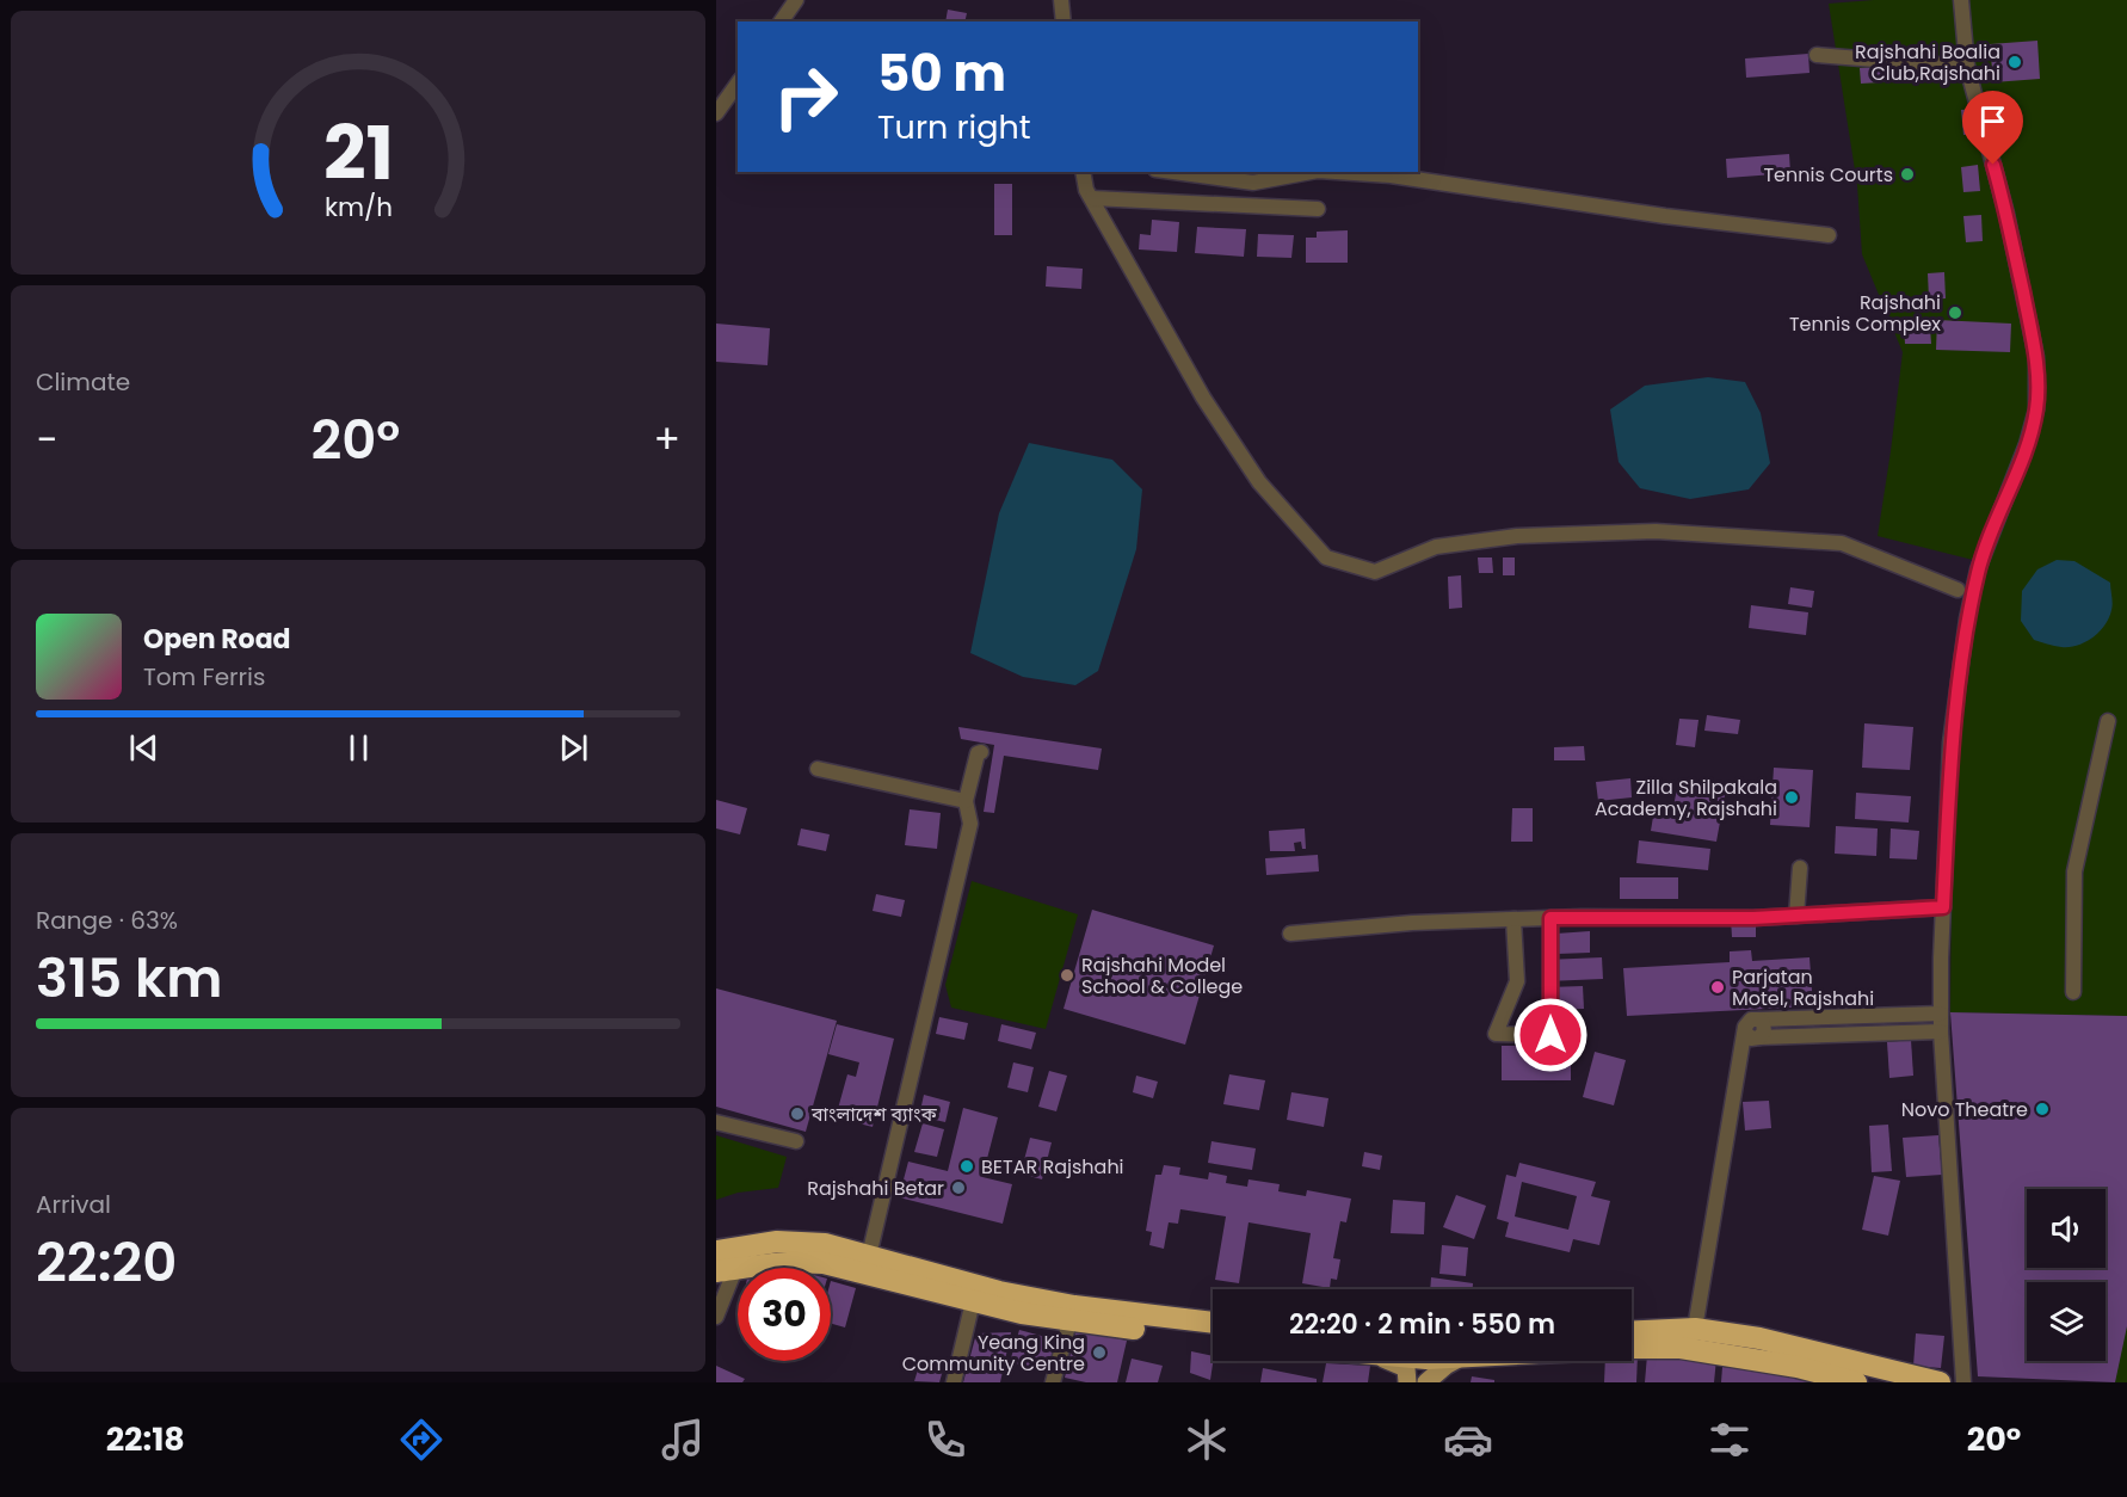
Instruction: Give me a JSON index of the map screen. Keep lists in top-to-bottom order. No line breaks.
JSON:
{"places":["Rajshahi Boalia Club,Rajshahi","Tennis Courts","Rajshahi Tennis Complex","Zilla Shilpakala Academy, Rajshahi","Rajshahi Model School & College","Parjatan Motel, Rajshahi","Novo Theatre","বাংলাদেশ ব্যাংক","BETAR Rajshahi","Rajshahi Betar","Yeang King Community Centre"],"page":{"turn":["50 m","Turn right"],"tile":["Climate",["Range · 63%","315 km"],["Arrival","22:20"]],"heat":["−","20°","+"],"song":["Open Road","Tom Ferris"],"limit":"30","trip":"22:20 · 2 min · 550 m","tabs":["22:18","20°"],"gauge":["21","km/h"]}}
